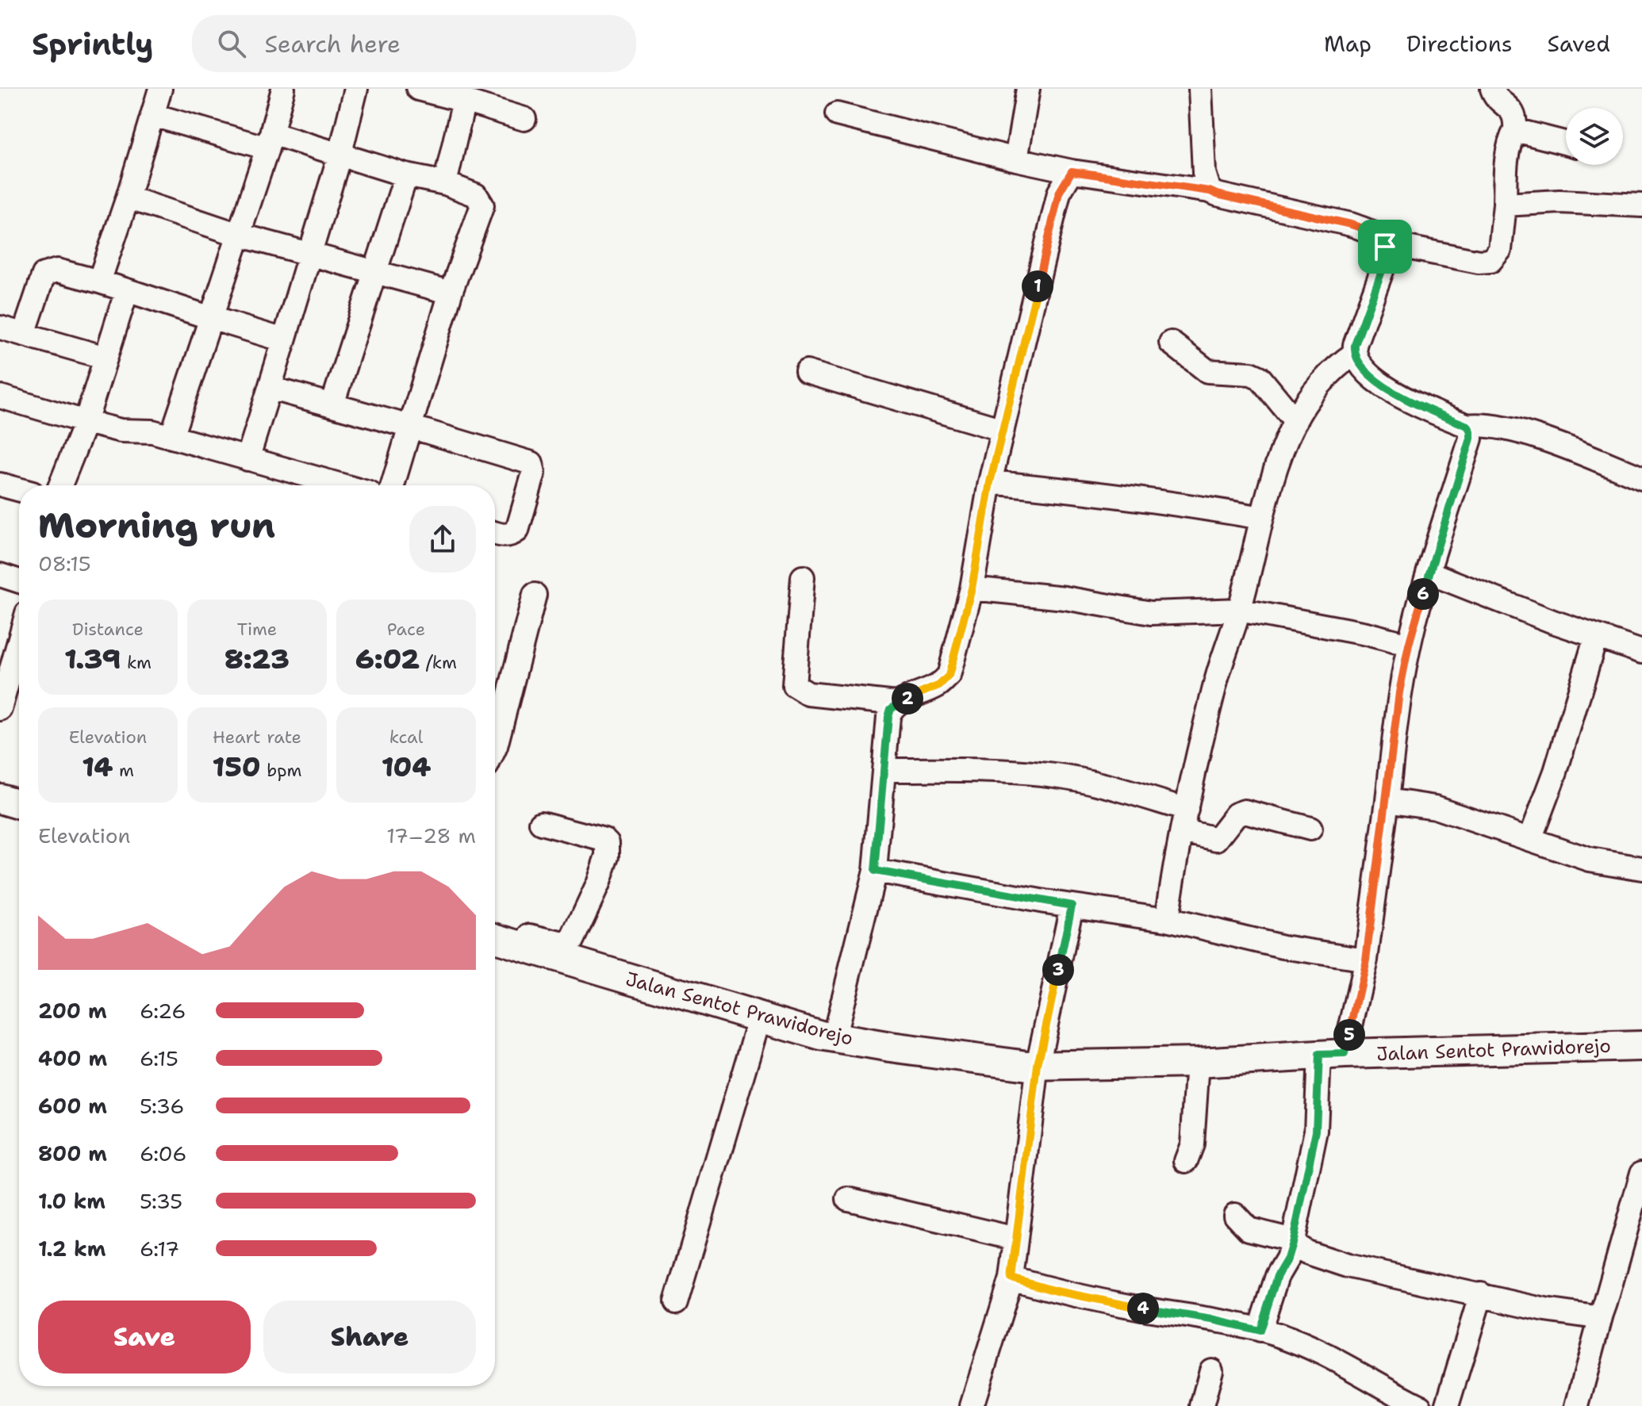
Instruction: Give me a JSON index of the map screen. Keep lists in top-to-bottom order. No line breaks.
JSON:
{"streets":{"main road":["Jalan Sentot Prawidorejo"]},"page":{"header":"Sprintly","search":"Search here","nav":["Map","Directions","Saved"],"pins":["1","6","2","3","5","4"],"heading":["Morning run","08:15"],"stats":[["Distance","1.39 km"],["Time","8:23"],["Pace","6:02 /km"],["Elevation","14 m"],["Heart rate","150 bpm"],["kcal","104"]],"chart":["Elevation","17–28 m"],"list":[{"name":"200 m","note":"6:26"},{"name":"400 m","note":"6:15"},{"name":"600 m","note":"5:36"},{"name":"800 m","note":"6:06"},{"name":"1.0 km","note":"5:35"},{"name":"1.2 km","note":"6:17"}],"buttons":["Save","Share"]}}
